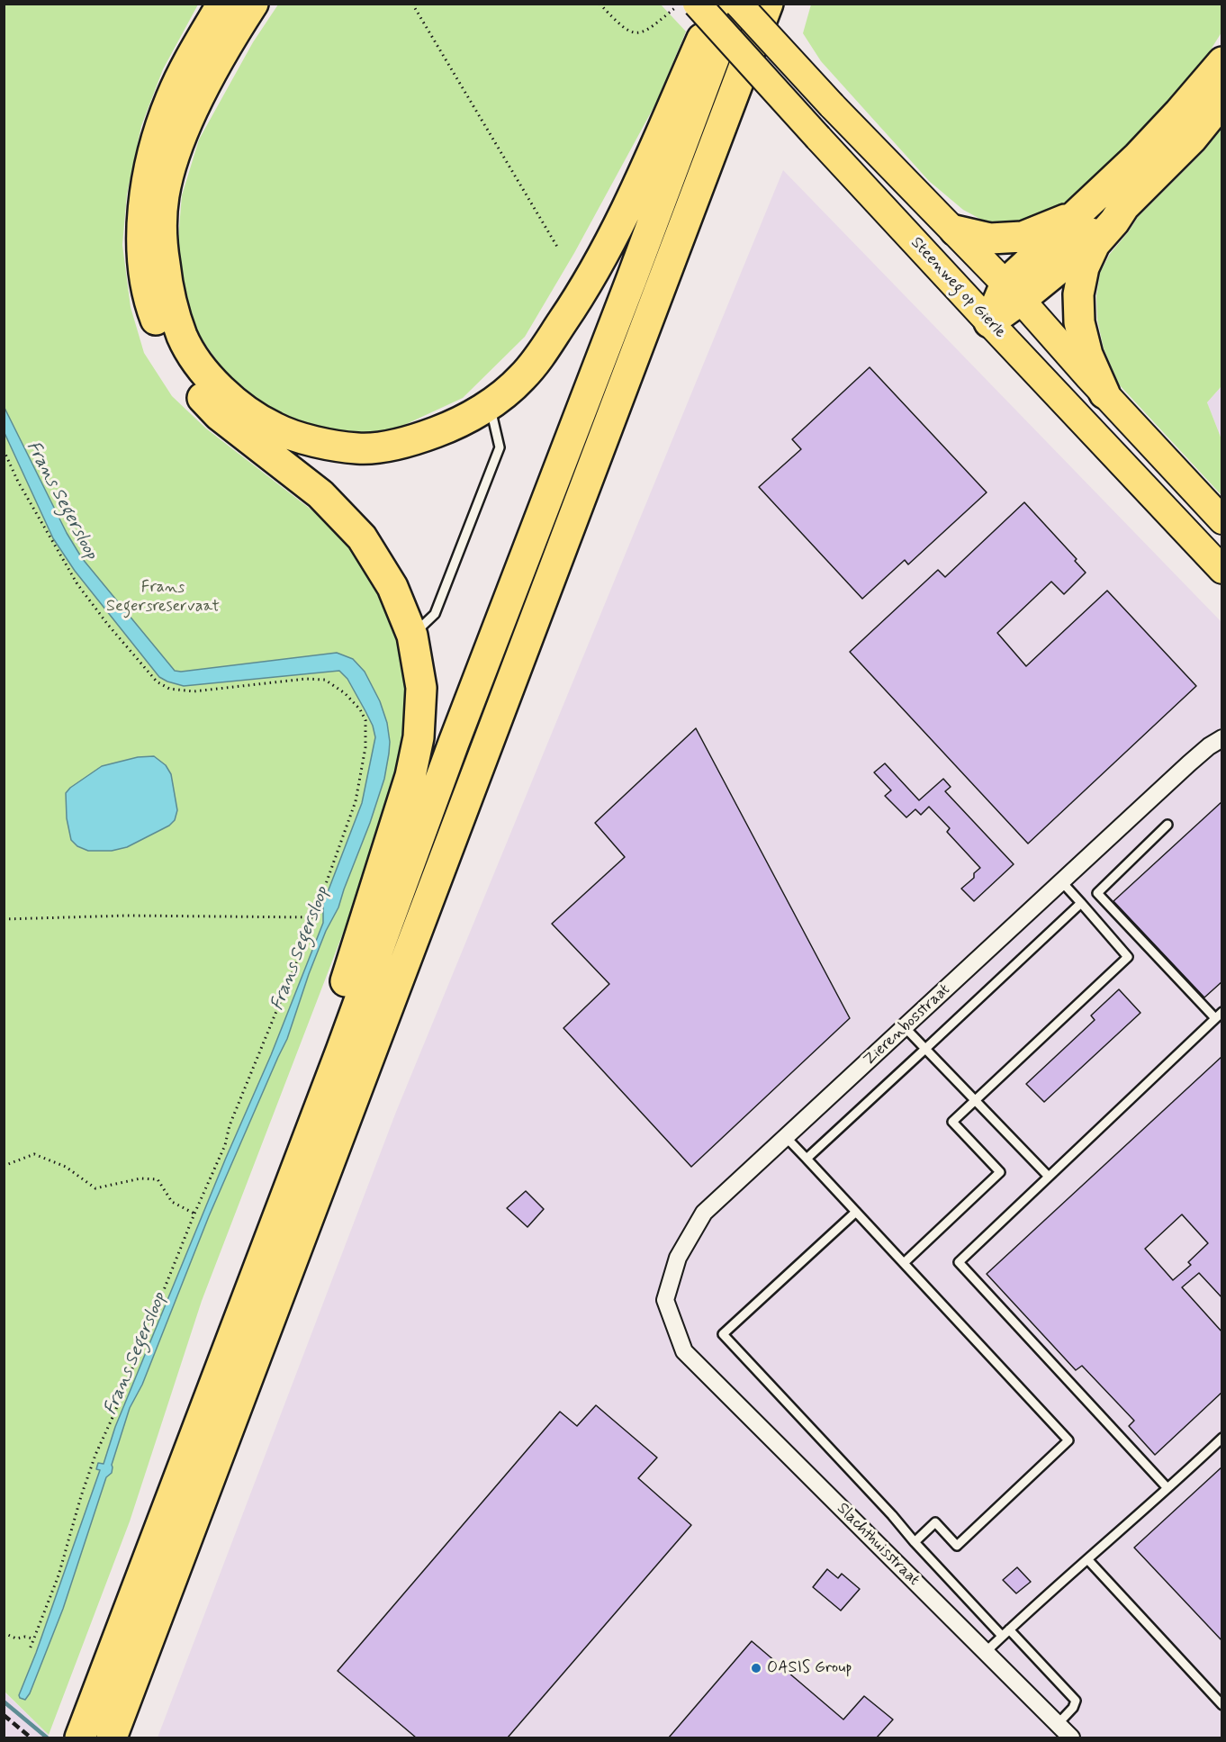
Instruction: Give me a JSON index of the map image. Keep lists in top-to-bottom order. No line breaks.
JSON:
{"streets":{"main road":["Steenweg op Gierle"],"street":["Zierenbosstraat","Slachthuisstraat"]},"crossings":[["Zierenbosstraat","Slachthuisstraat"]],"water":["Frans Segersloop"],"parks":["Frans Segersreservaat"],"places":["OASIS Group"]}
